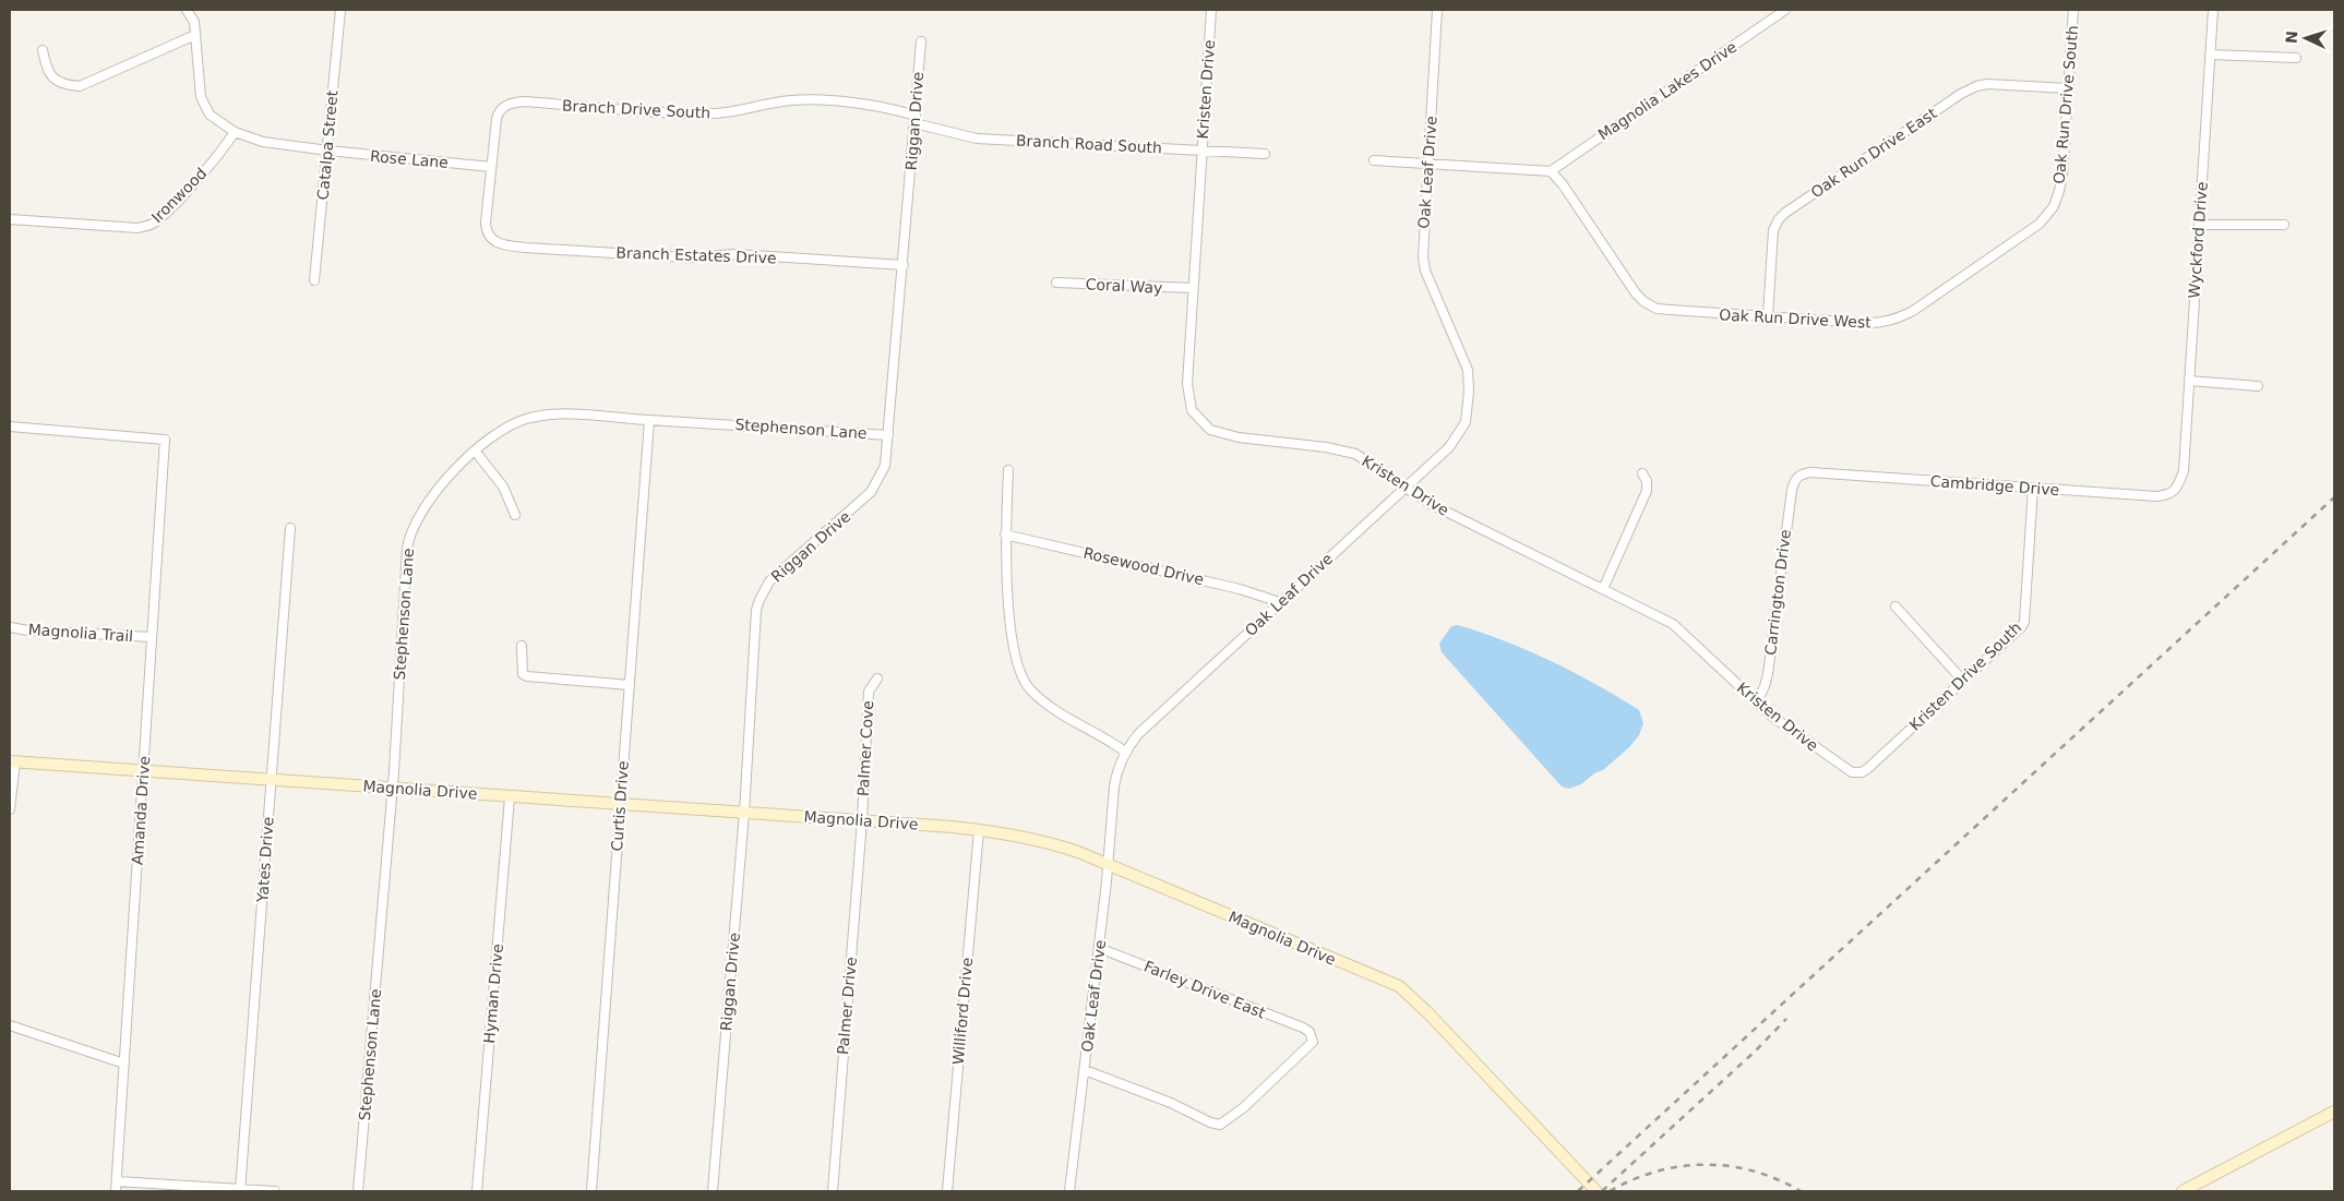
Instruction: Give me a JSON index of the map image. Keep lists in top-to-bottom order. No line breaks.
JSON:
{"streets":{"street":["Kristen Drive","Magnolia Lakes Drive","Oak Run Drive South","Branch Drive South","Riggan Drive","Branch Road South","Catalpa Street","Oak Run Drive East","Rose Lane","Oak Leaf Drive","Ironwood","Wyckford Drive","Branch Estates Drive","Coral Way","Oak Run Drive West","Stephenson Lane","Cambridge Drive","Rosewood Drive","Carrington Drive","Magnolia Trail","Kristen Drive South","Palmer Cove","Magnolia Drive","Curtis Drive","Amanda Drive","Yates Drive","Farley Drive East","Hyman Drive","Palmer Drive","Williford Drive"]},"crossings":[["Kristen Drive","Branch Road South"],["Kristen Drive","Oak Leaf Drive"],["Kristen Drive","Coral Way"],["Kristen Drive","Carrington Drive"],["Kristen Drive","Kristen Drive South"],["Magnolia Lakes Drive","Oak Run Drive West"],["Oak Run Drive South","Oak Run Drive East"],["Oak Run Drive South","Oak Run Drive West"],["Branch Drive South","Riggan Drive"],["Branch Drive South","Branch Road South"],["Branch Drive South","Rose Lane"],["Branch Drive South","Branch Estates Drive"],["Riggan Drive","Branch Road South"],["Riggan Drive","Branch Estates Drive"],["Riggan Drive","Stephenson Lane"],["Riggan Drive","Magnolia Drive"],["Catalpa Street","Rose Lane"],["Oak Run Drive East","Oak Run Drive West"],["Rose Lane","Ironwood"],["Rose Lane","Branch Estates Drive"],["Oak Leaf Drive","Rosewood Drive"],["Oak Leaf Drive","Magnolia Drive"],["Oak Leaf Drive","Farley Drive East"],["Wyckford Drive","Cambridge Drive"],["Stephenson Lane","Magnolia Drive"],["Stephenson Lane","Curtis Drive"],["Cambridge Drive","Carrington Drive"],["Cambridge Drive","Kristen Drive South"],["Magnolia Trail","Amanda Drive"],["Palmer Cove","Magnolia Drive"],["Palmer Cove","Palmer Drive"],["Magnolia Drive","Curtis Drive"],["Magnolia Drive","Amanda Drive"],["Magnolia Drive","Yates Drive"],["Magnolia Drive","Hyman Drive"],["Magnolia Drive","Palmer Drive"],["Magnolia Drive","Williford Drive"]],"north":"left"}
